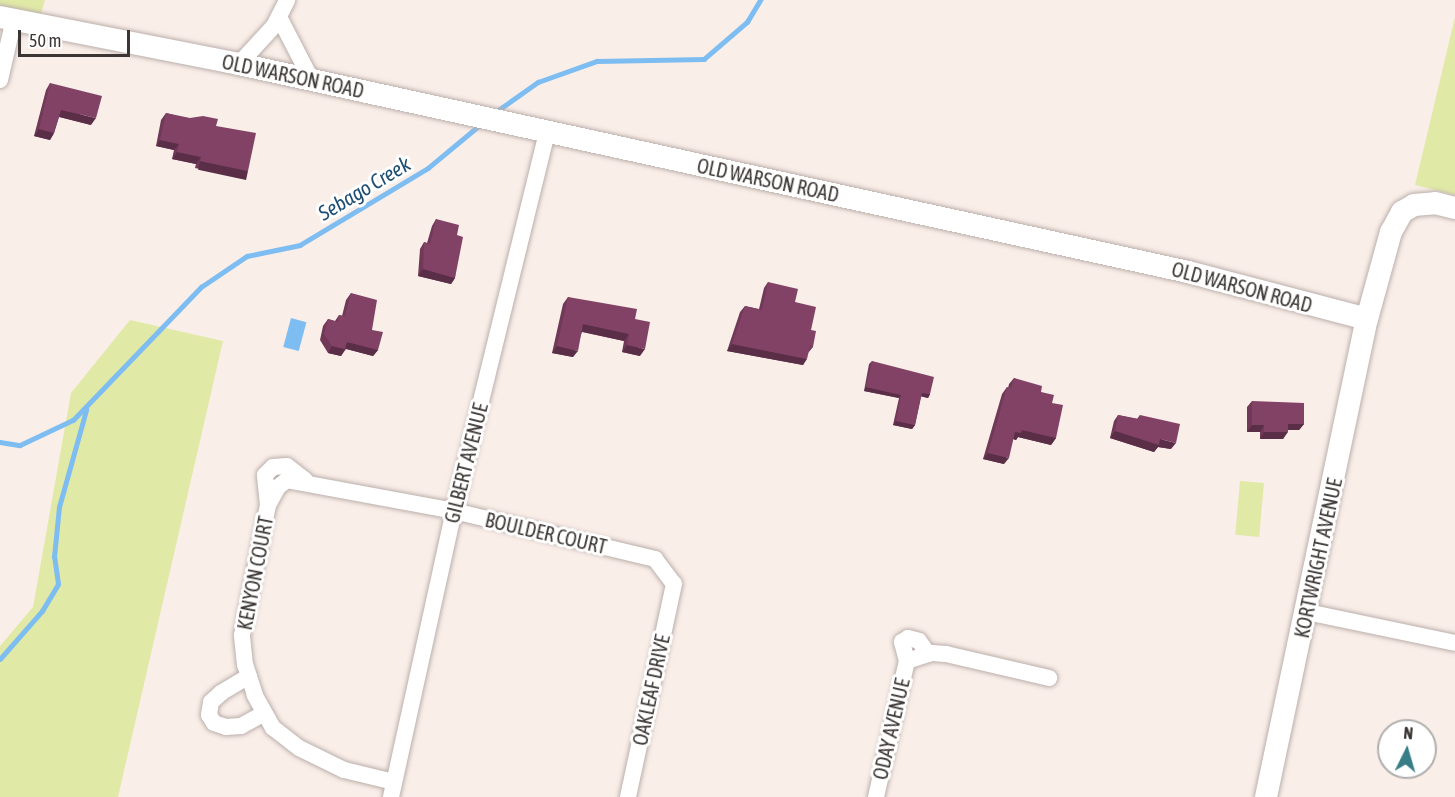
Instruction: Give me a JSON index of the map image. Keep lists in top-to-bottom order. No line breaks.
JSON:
{"streets":{"street":["OLD WARSON ROAD","GILBERT AVENUE","BOULDER COURT","KORTWRIGHT AVENUE","KENYON COURT","OAKLEAF DRIVE","ODAY AVENUE"]},"crossings":[["OLD WARSON ROAD","GILBERT AVENUE"],["OLD WARSON ROAD","KORTWRIGHT AVENUE"],["GILBERT AVENUE","BOULDER COURT"],["GILBERT AVENUE","KENYON COURT"],["BOULDER COURT","KENYON COURT"],["BOULDER COURT","OAKLEAF DRIVE"]],"water":["Sebago Creek"],"scale_bar":"50 m","north":"top"}
